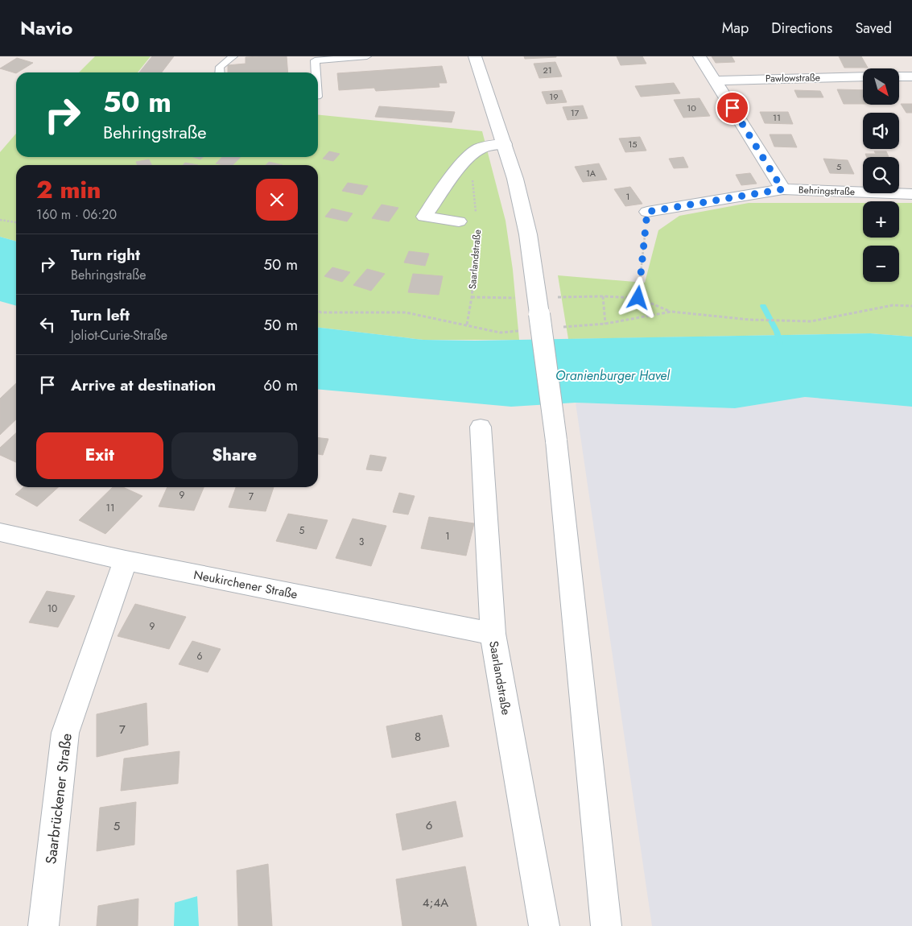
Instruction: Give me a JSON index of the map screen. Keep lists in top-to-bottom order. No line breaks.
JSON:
{"streets":{"street":["Pawlowstraße","Behringstraße","Saarlandstraße","Neukirchener Straße","Saarbrückener Straße"]},"crossings":[["Saarlandstraße","Neukirchener Straße"],["Neukirchener Straße","Saarbrückener Straße"]],"water":["Oranienburger Havel"],"house_numbers":["21","19","10","17","11","15","5","1A","1","9","7","11","5","1","3","10","9","6","7","8","6","5","4;4A"],"north":"bottom right","page":{"header":"Navio","nav":["Map","Directions","Saved"],"map_buttons":["+","−"],"turn":["50 m","Behringstraße"],"heading":["2 min","160 m · 06:20"],"list":[{"name":"Turn right","note":"Behringstraße","value":"50 m"},{"name":"Turn left","note":"Joliot-Curie-Straße","value":"50 m"},{"name":"Arrive at destination","value":"60 m"}],"buttons":["Exit","Share"]}}
